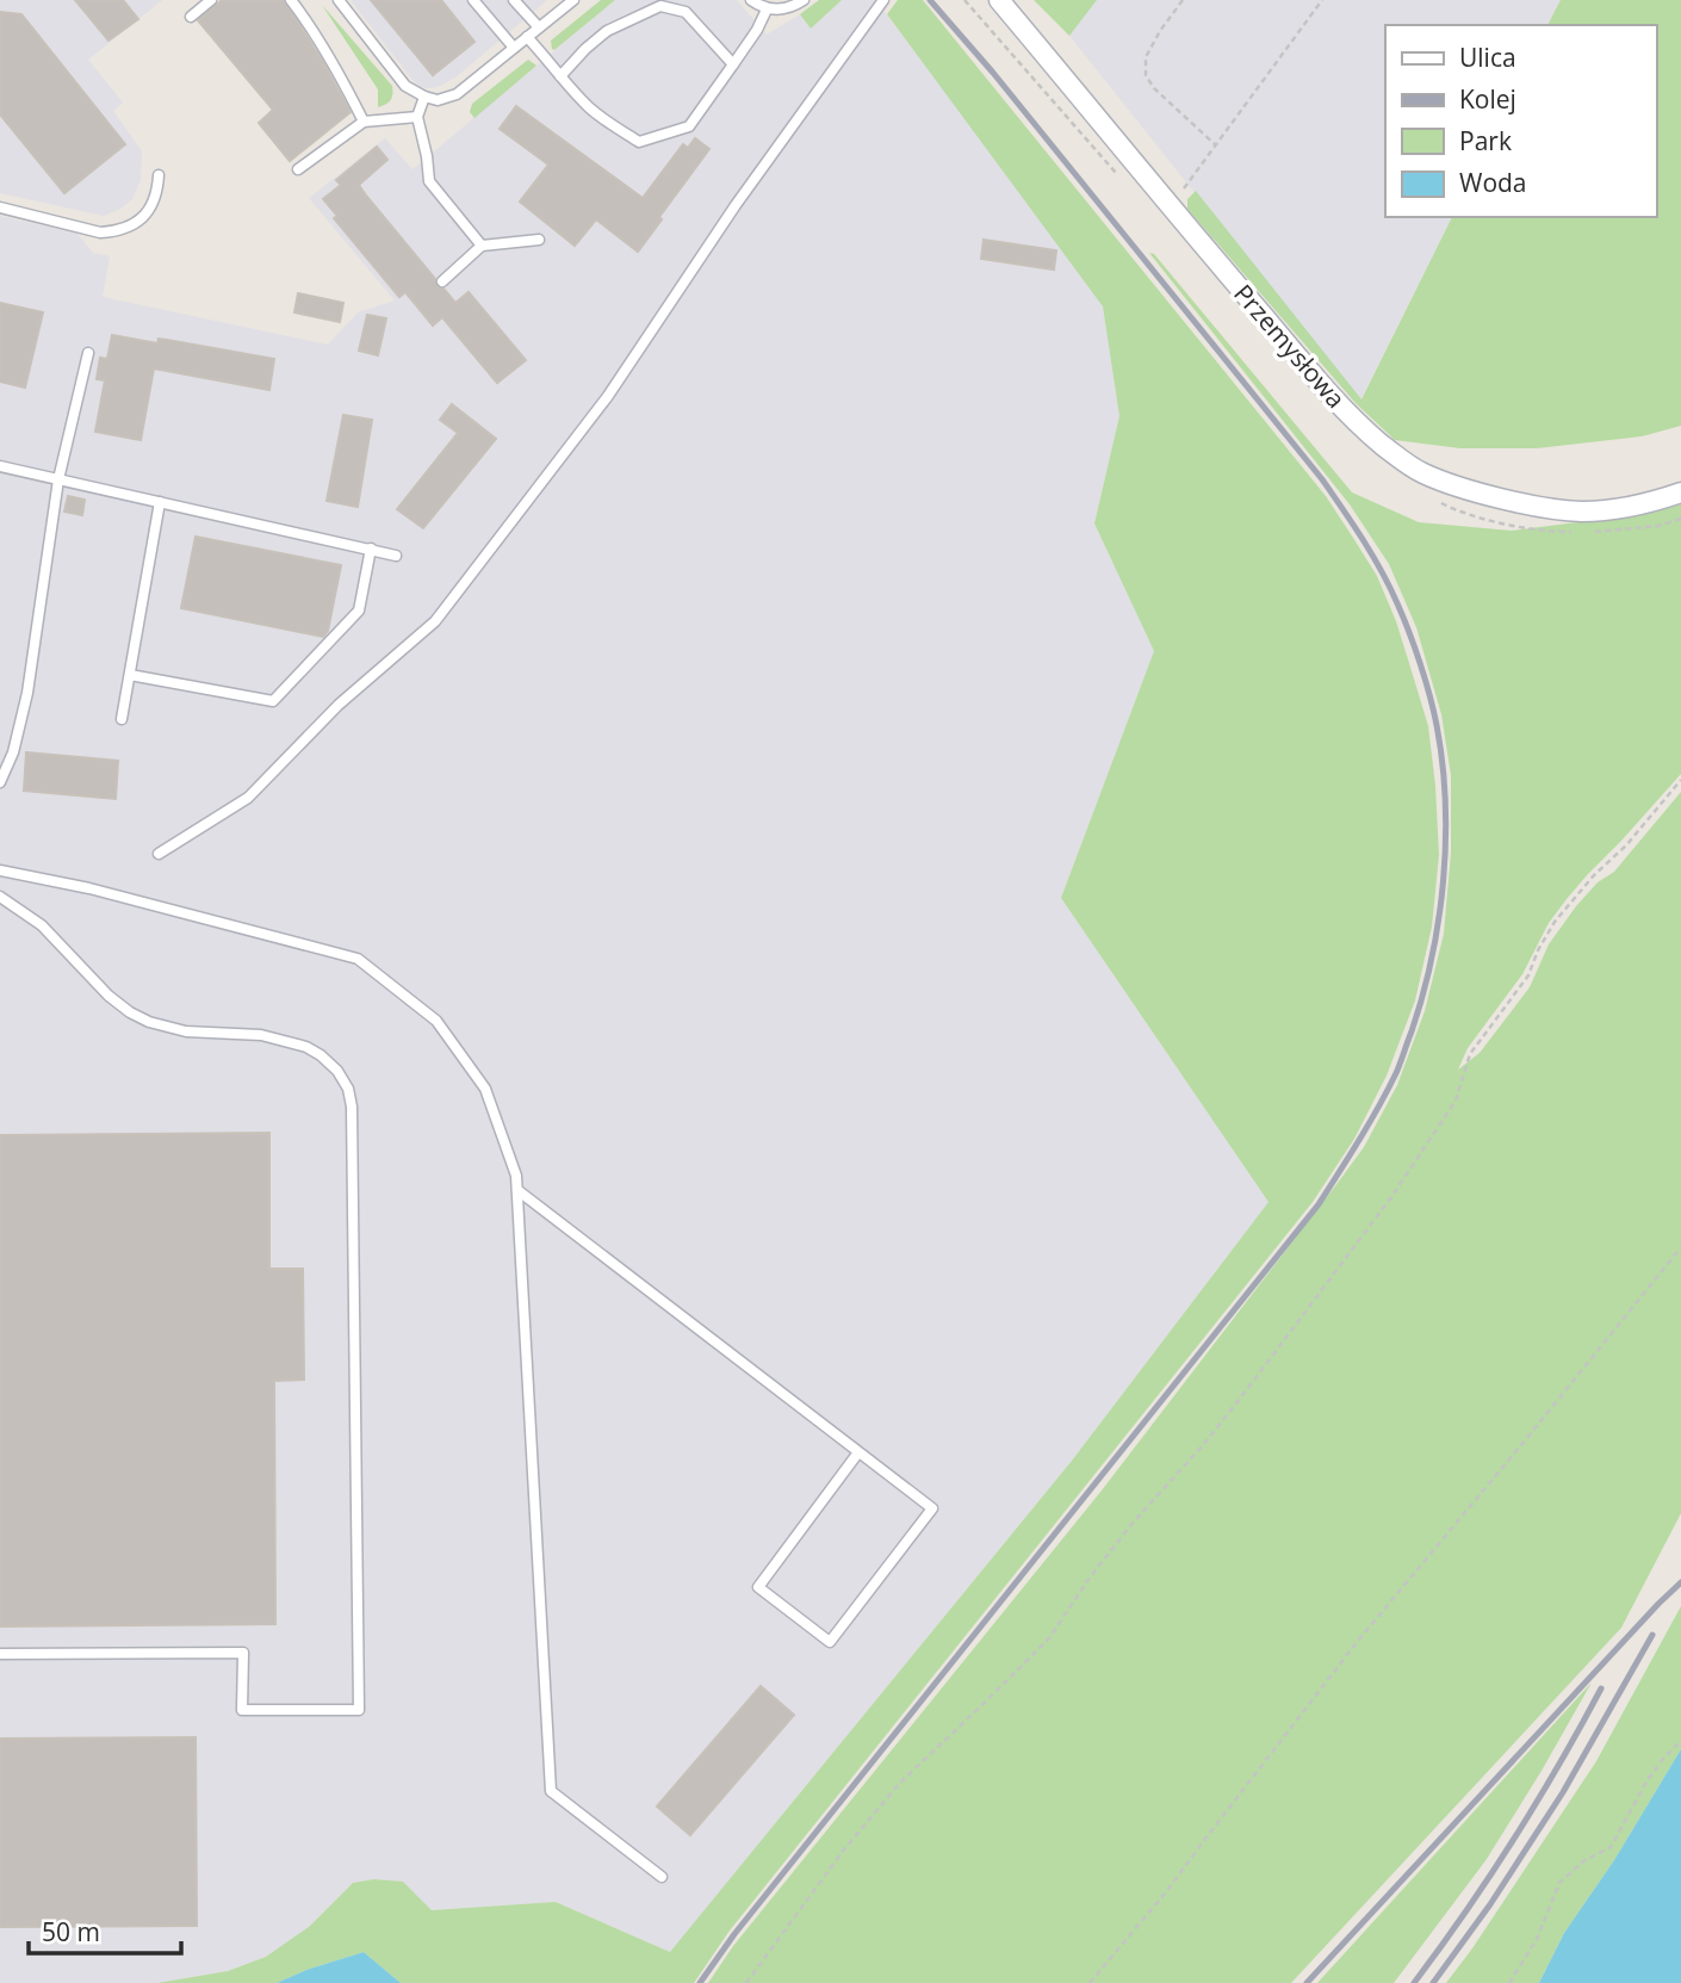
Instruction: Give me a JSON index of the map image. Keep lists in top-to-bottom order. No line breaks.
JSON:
{"streets":{"street":["Przemysłowa"]},"legend":["Ulica","Kolej","Park","Woda"],"scale_bar":"50 m"}
